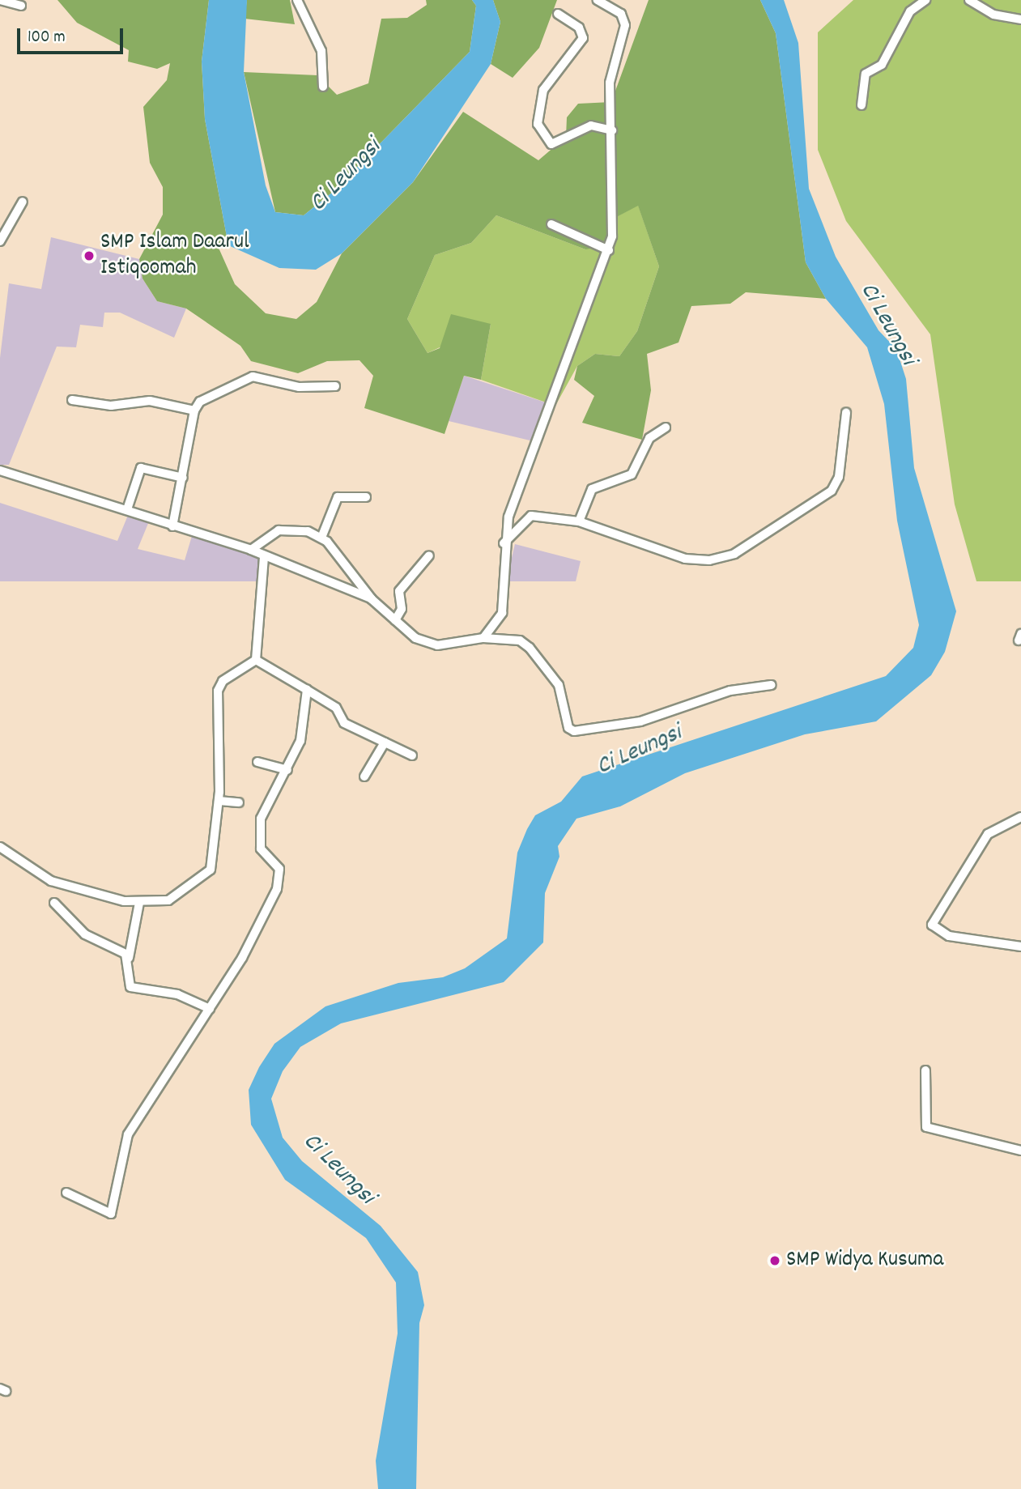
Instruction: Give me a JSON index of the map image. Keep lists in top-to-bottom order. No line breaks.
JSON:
{"water":["Ci Leungsi"],"places":["SMP Islam Daarul Istiqoomah","SMP Widya Kusuma"],"scale_bar":"100 m"}
